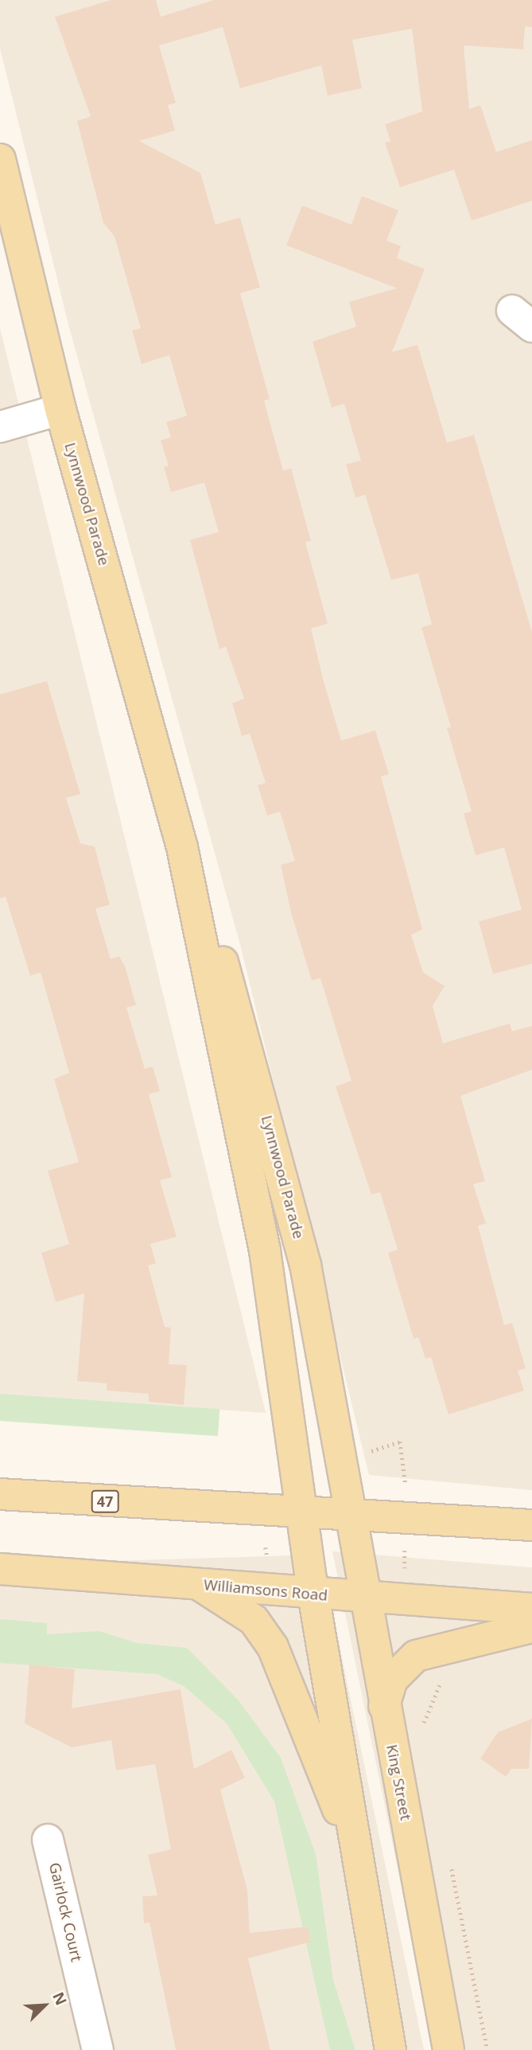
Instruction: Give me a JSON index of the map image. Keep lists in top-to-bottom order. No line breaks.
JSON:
{"streets":{"main road":["Lynnwood Parade","47","Williamsons Road","King Street"],"street":["Gairlock Court"]},"crossings":[["Lynnwood Parade","47"],["Lynnwood Parade","King Street"],["47","King Street"],["Williamsons Road","King Street"]],"north":"top right"}
